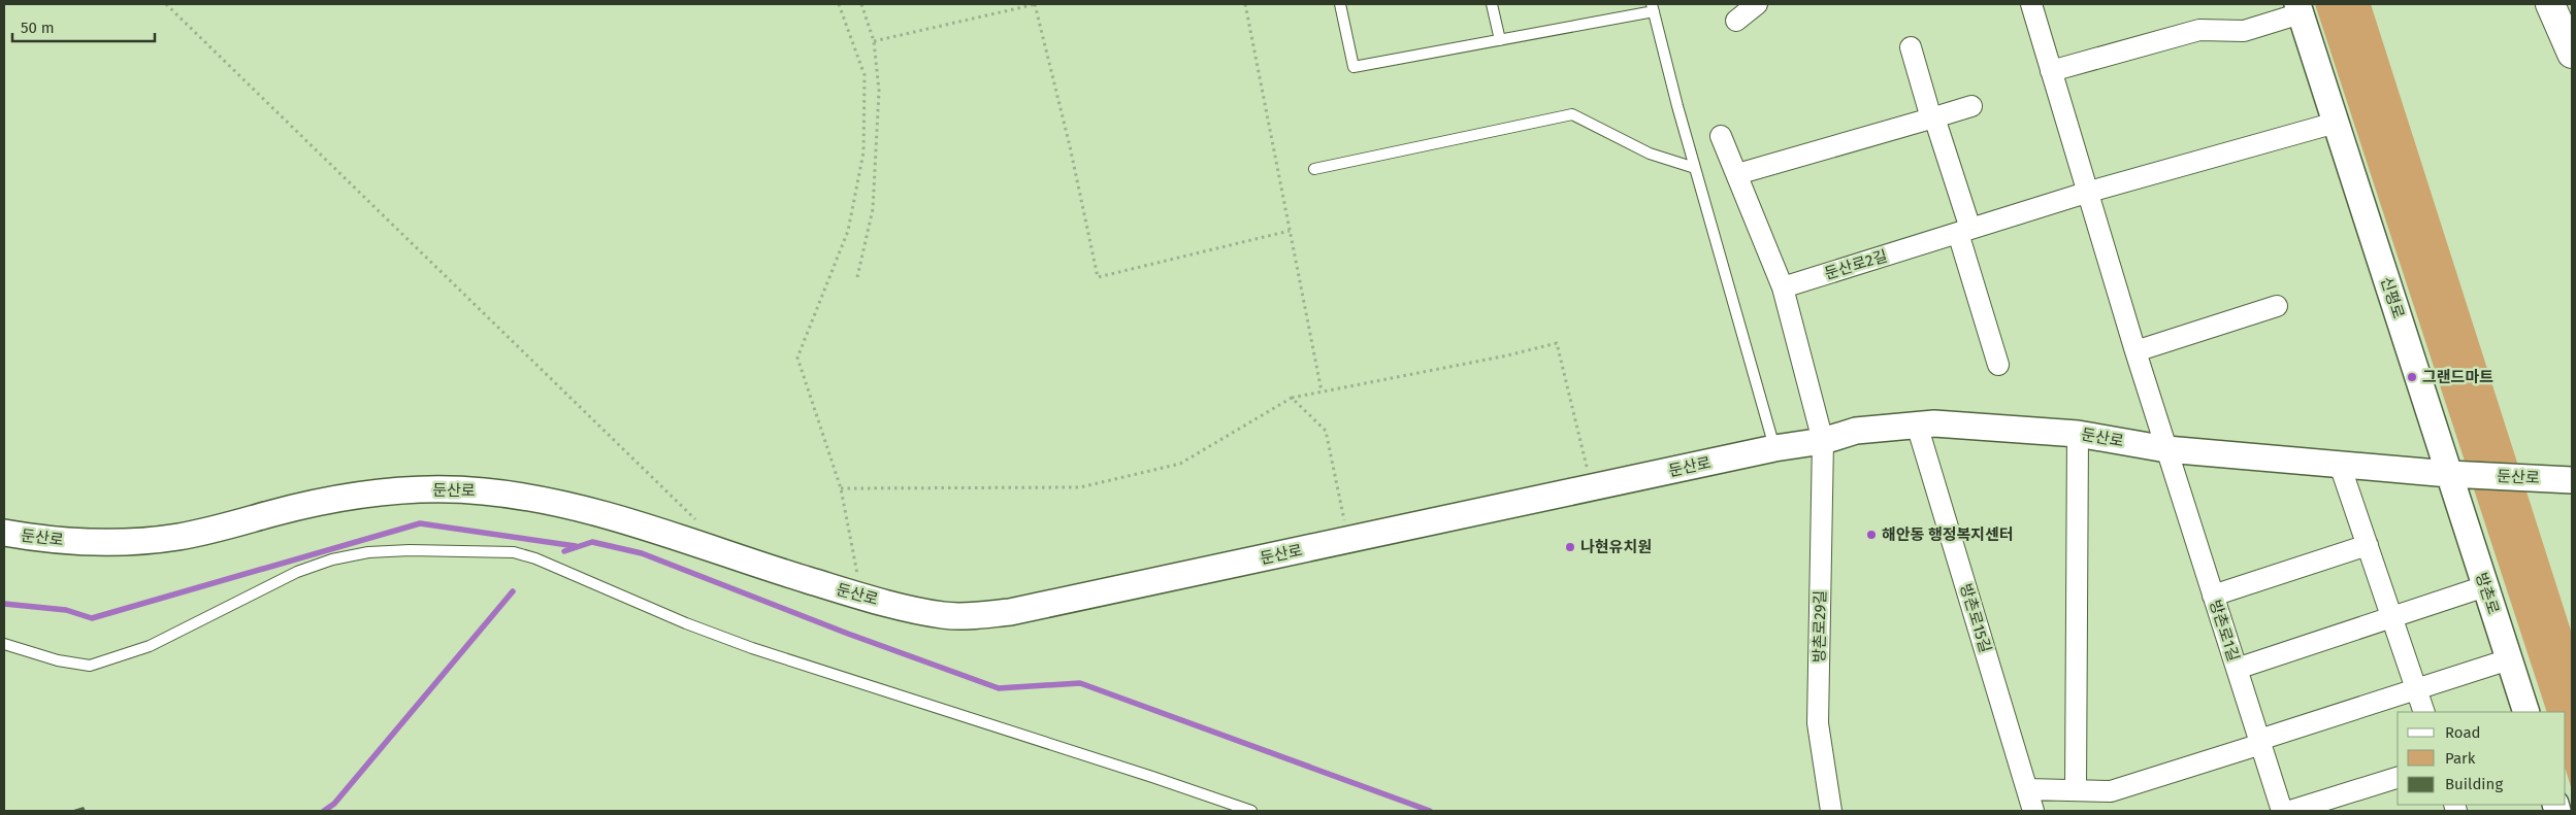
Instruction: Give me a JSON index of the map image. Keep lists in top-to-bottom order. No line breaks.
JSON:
{"streets":{"street":["둔산로2길","신평로","둔산로","방촌로","방촌로15길","방촌로29길","방촌로1길"]},"crossings":[["둔산로2길","신평로"],["둔산로2길","방촌로29길"],["신평로","둔산로"],["신평로","방촌로"],["둔산로","방촌로"],["둔산로","방촌로15길"],["둔산로","방촌로29길"],["둔산로","방촌로1길"]],"places":["그랜드마트","해안동 행정복지센터","나현유치원"],"legend":["Road","Park","Building"],"scale_bar":"50 m"}
